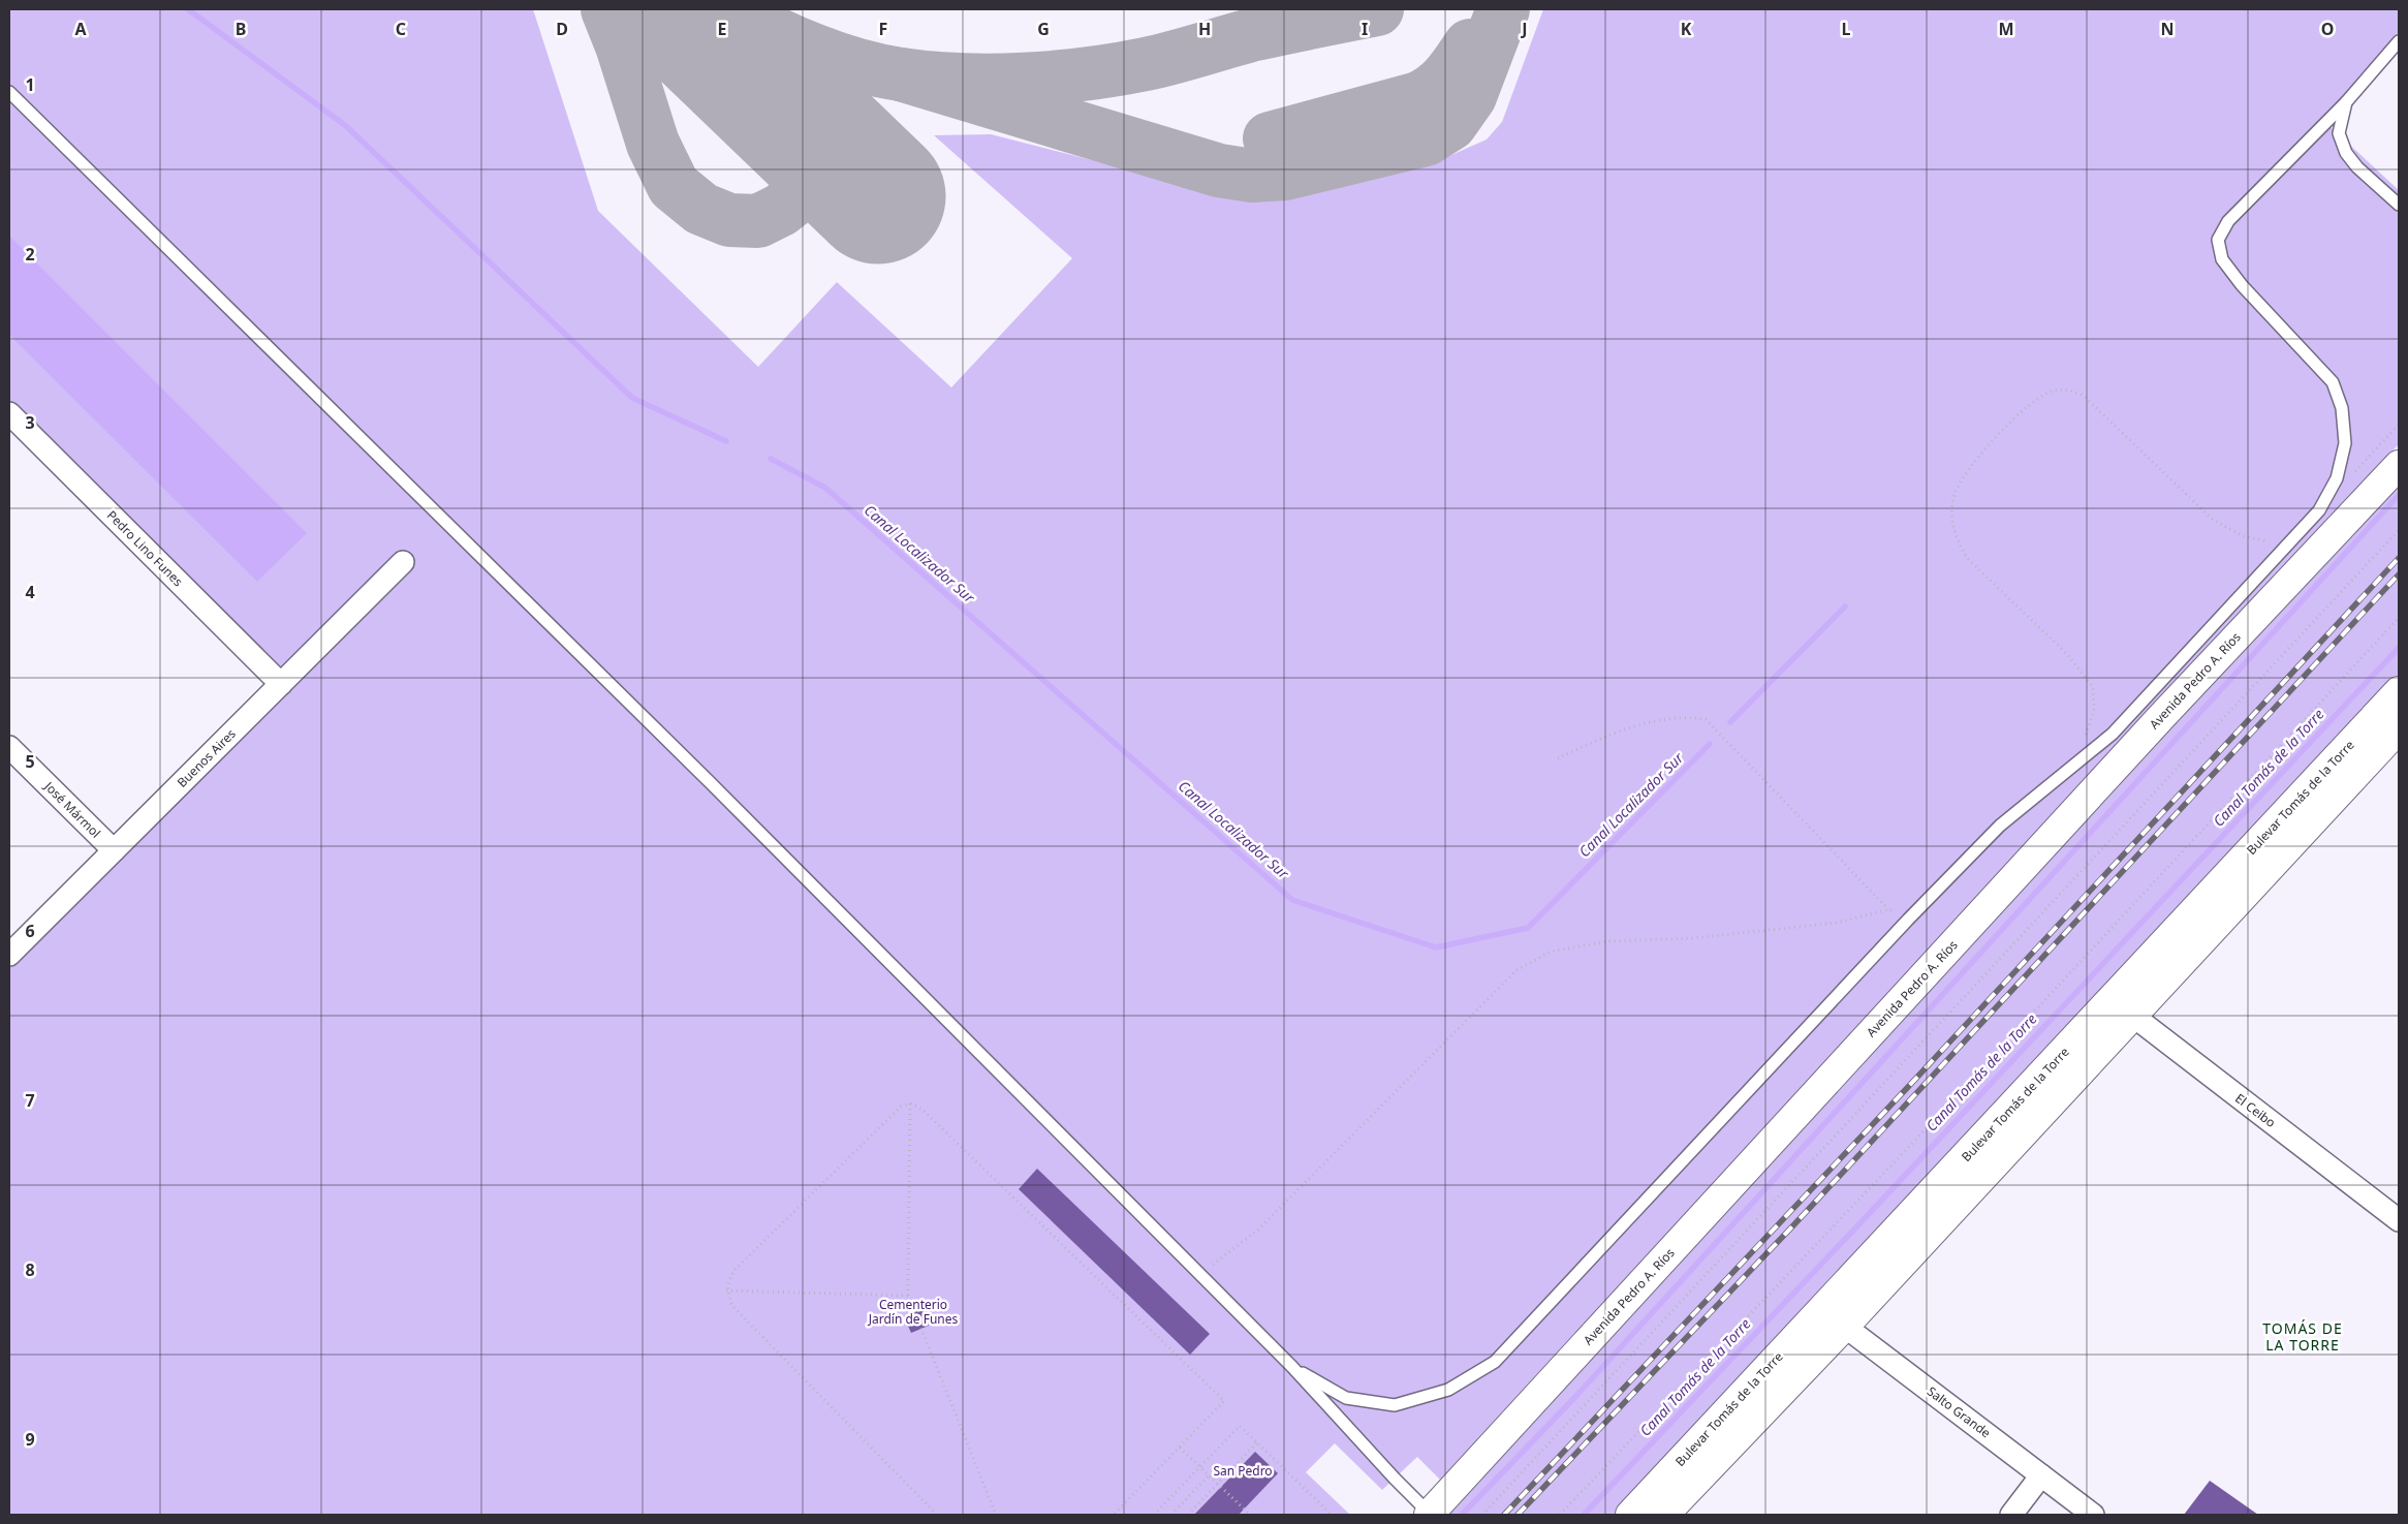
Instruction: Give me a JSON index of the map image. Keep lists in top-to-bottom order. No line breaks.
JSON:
{"streets":{"street":["Pedro Lino Funes","Avenida Pedro A. Ríos","Buenos Aires","Bulevar Tomás de la Torre","José Mármol","El Ceibo","Salto Grande"]},"crossings":[["Pedro Lino Funes","Buenos Aires"],["Buenos Aires","José Mármol"],["Bulevar Tomás de la Torre","El Ceibo"],["Bulevar Tomás de la Torre","Salto Grande"]],"districts":["TOMÁS DE LA TORRE"],"water":["Canal Localizador Sur","Canal Tomás de la Torre"],"parks":["Cementerio Jardín de Funes","San Pedro"],"grid":{"columns":["A","B","C","D","E","F","G","H","I","J","K","L","M","N","O"],"rows":["1","2","3","4","5","6","7","8","9"]}}
